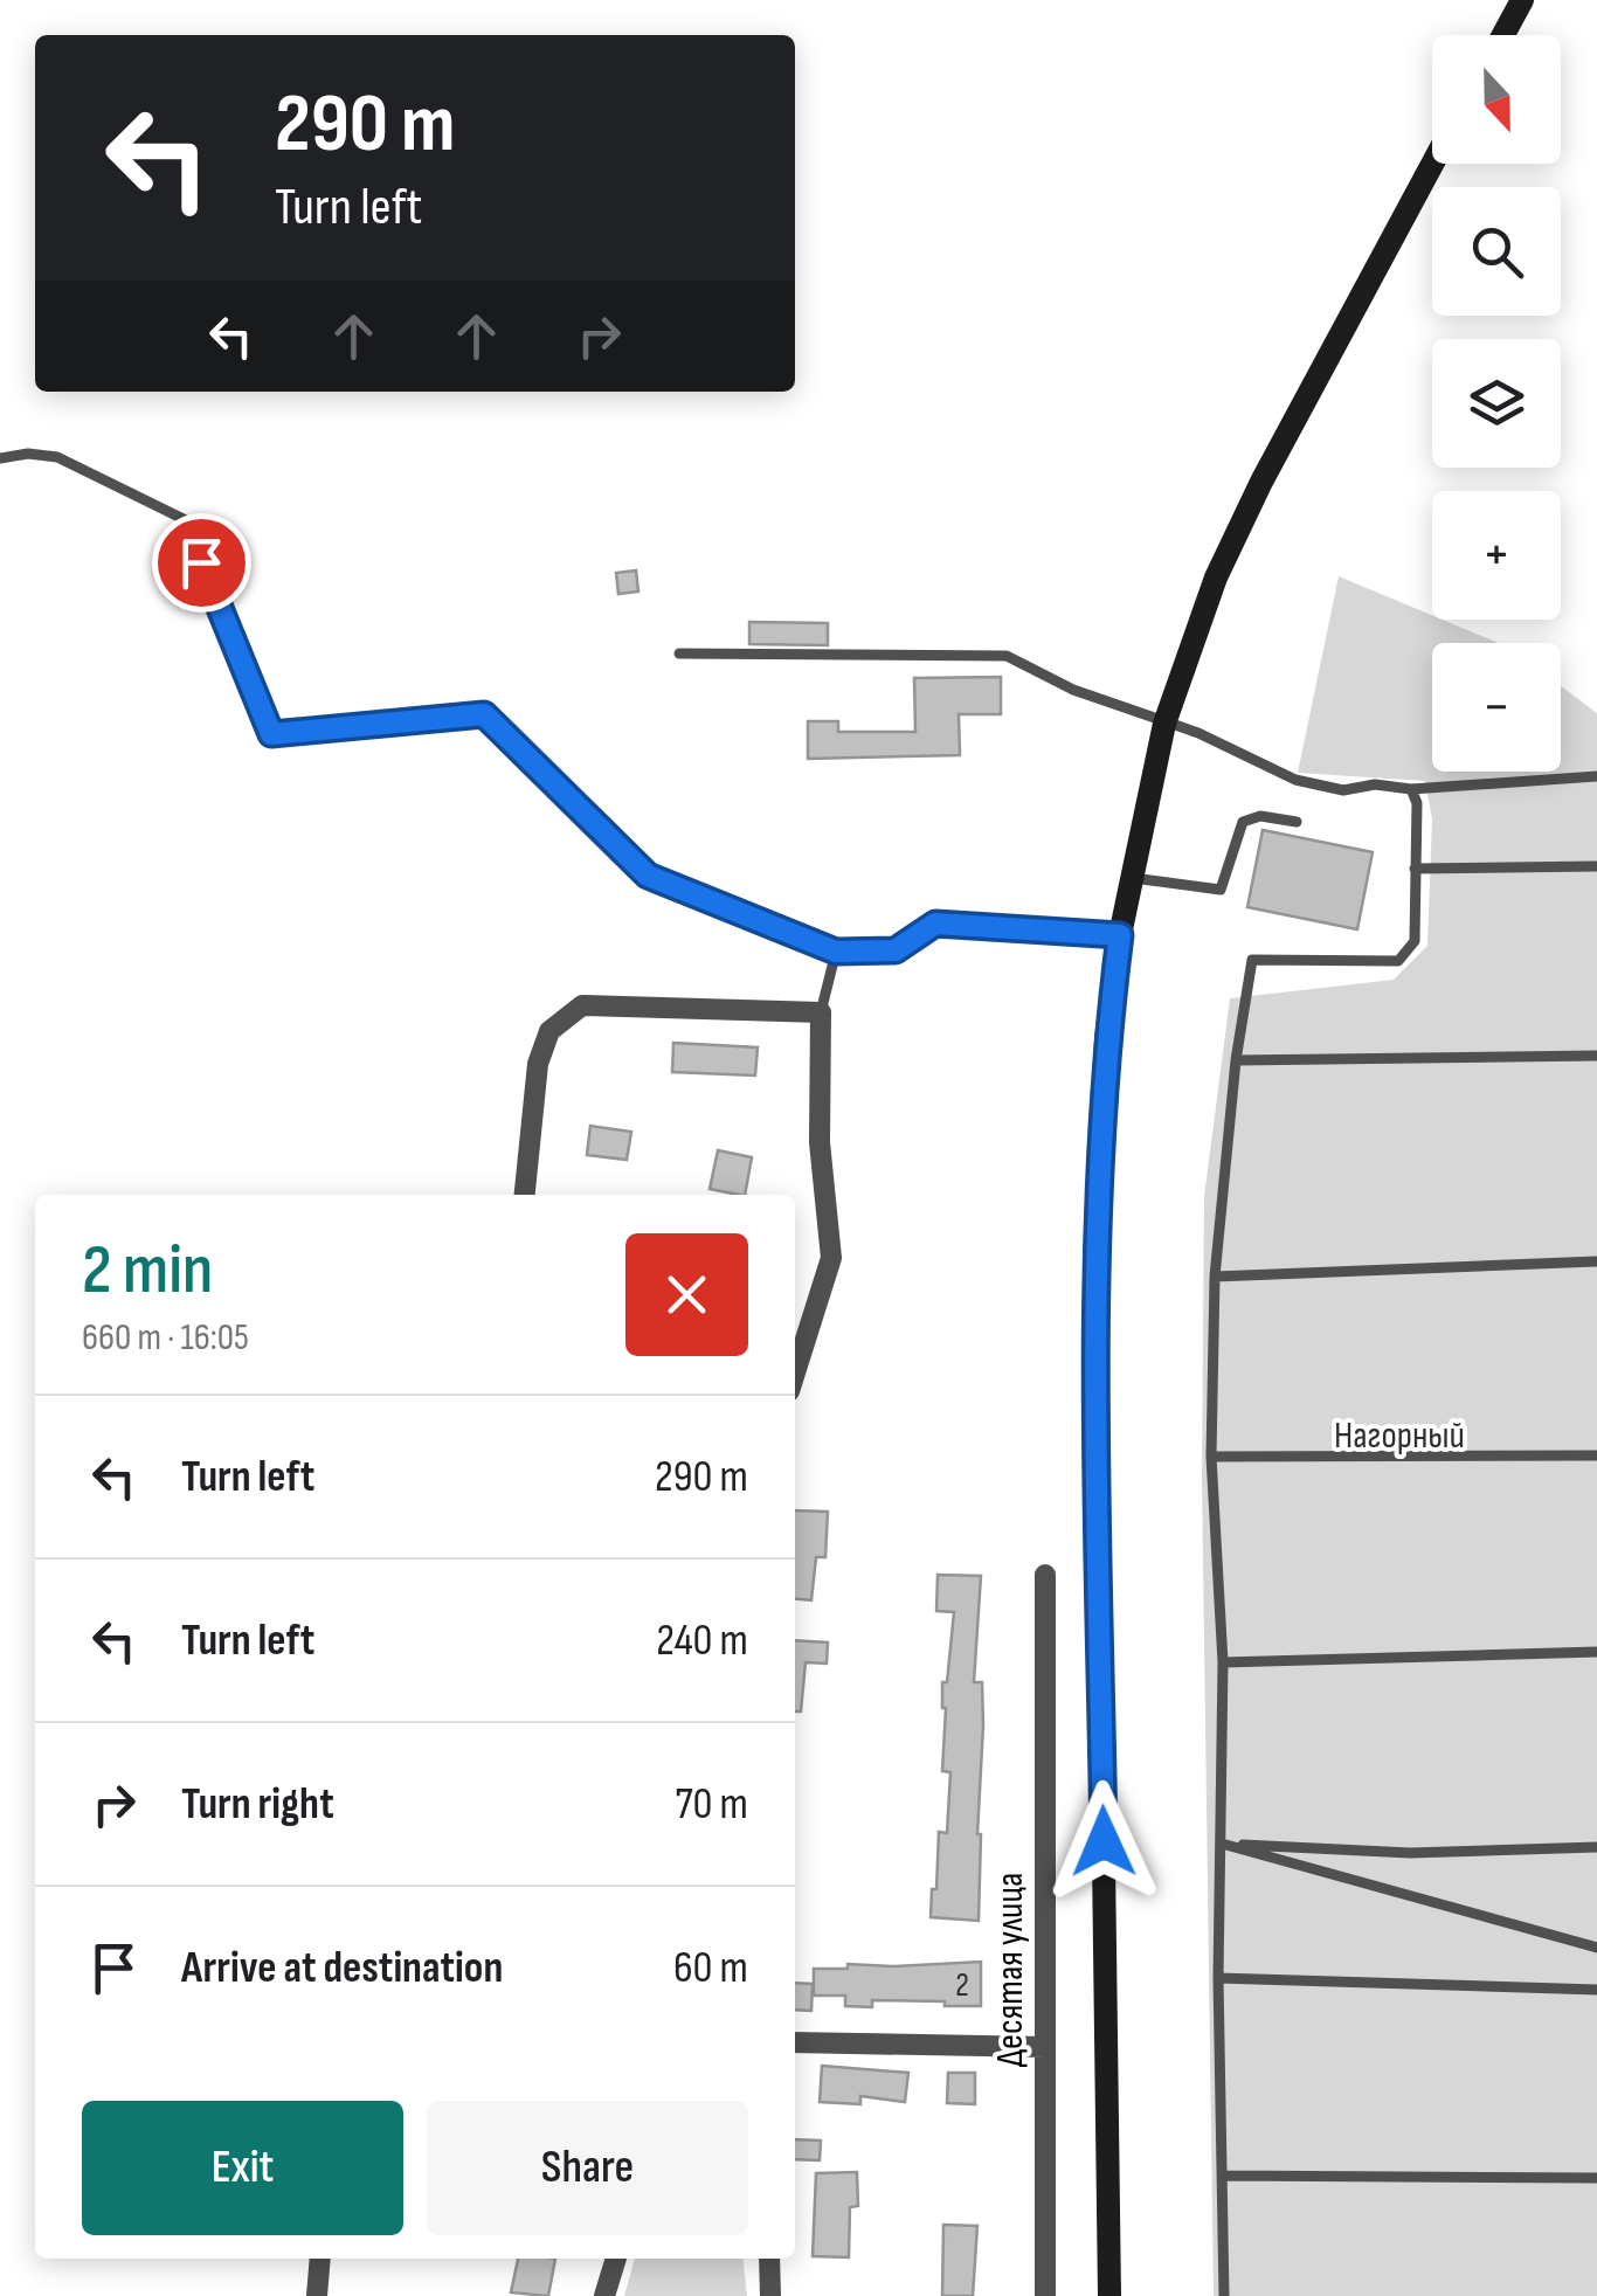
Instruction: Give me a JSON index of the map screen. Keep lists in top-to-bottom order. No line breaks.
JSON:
{"streets":{"street":["Десятая улица"]},"parks":["Нагорный"],"house_numbers":["2"],"north":"bottom","page":{"map_buttons":["+","−"],"turn":["290 m","Turn left"],"heading":["2 min","660 m · 16:05"],"list":[{"name":"Turn left","value":"290 m"},{"name":"Turn left","value":"240 m"},{"name":"Turn right","value":"70 m"},{"name":"Arrive at destination","value":"60 m"}],"buttons":["Exit","Share"]}}
